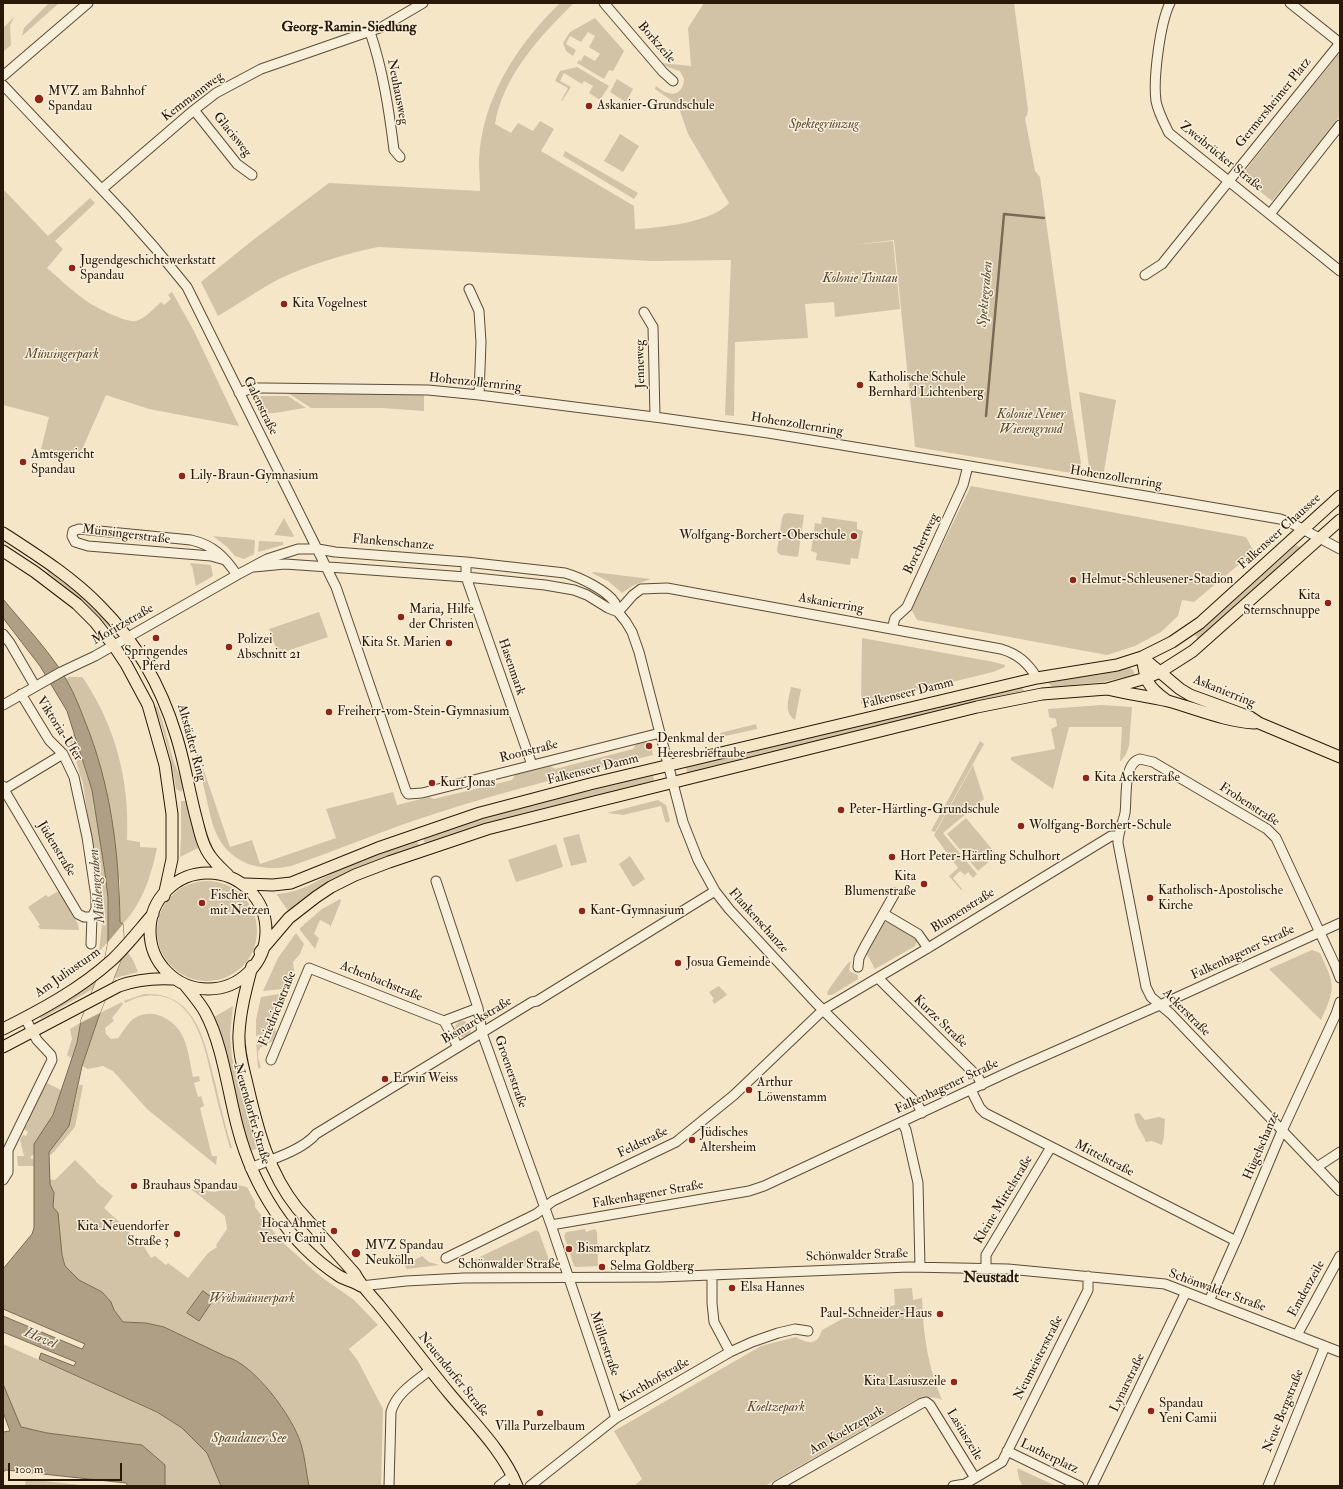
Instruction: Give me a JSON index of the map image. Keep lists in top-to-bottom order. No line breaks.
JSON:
{"streets":{"main road":["Falkenseer Chaussee","Askanierring","Falkenseer Damm","Altstädter Ring","Am Juliusturm","Neuendorfer Straße"],"street":["Borkzeile","Neuhausweg","Kemmannweg","Germersheimer Platz","Glacisweg","Zweibrücker Straße","Jenneweg","Hohenzollernring","Galenstraße","Münsingerstraße","Flankenschanze","Borchertweg","Moritzstraße","Hasenmark","Viktoria-Ufer","Roonstraße","Frobenstraße","Jüdenstraße","Blumenstraße","Falkenhagener Straße","Achenbachstraße","Friedrichstraße","Ackerstraße","Bismarckstraße","Kurze Straße","Groenerstraße","Feldstraße","Hügelschanze","Mittelstraße","Kleine Mittelstraße","Schönwalder Straße","Emdenzeile","Müllerstraße","Neumeisterstraße","Kirchhofstraße","Lynarstraße","Neue Bergstraße","Am Koeltzepark","Lasiuszeile","Lutherplatz"]},"crossings":[["Neuhausweg","Kemmannweg"],["Kemmannweg","Glacisweg"],["Kemmannweg","Galenstraße"],["Germersheimer Platz","Zweibrücker Straße"],["Jenneweg","Hohenzollernring"],["Hohenzollernring","Galenstraße"],["Hohenzollernring","Falkenseer Chaussee"],["Hohenzollernring","Borchertweg"],["Galenstraße","Flankenschanze"],["Galenstraße","Moritzstraße"],["Galenstraße","Roonstraße"],["Falkenseer Chaussee","Askanierring"],["Falkenseer Chaussee","Falkenseer Damm"],["Münsingerstraße","Moritzstraße"],["Flankenschanze","Askanierring"],["Flankenschanze","Moritzstraße"],["Flankenschanze","Hasenmark"],["Flankenschanze","Falkenseer Damm"],["Flankenschanze","Roonstraße"],["Flankenschanze","Blumenstraße"],["Flankenschanze","Falkenhagener Straße"],["Flankenschanze","Bismarckstraße"],["Flankenschanze","Feldstraße"],["Borchertweg","Askanierring"],["Askanierring","Falkenseer Damm"],["Moritzstraße","Viktoria-Ufer"],["Moritzstraße","Altstädter Ring"],["Hasenmark","Roonstraße"],["Falkenseer Damm","Altstädter Ring"],["Falkenseer Damm","Am Juliusturm"],["Falkenseer Damm","Neuendorfer Straße"],["Viktoria-Ufer","Jüdenstraße"],["Altstädter Ring","Am Juliusturm"],["Altstädter Ring","Neuendorfer Straße"],["Frobenstraße","Falkenhagener Straße"],["Frobenstraße","Ackerstraße"],["Blumenstraße","Ackerstraße"],["Blumenstraße","Kurze Straße"],["Blumenstraße","Feldstraße"],["Falkenhagener Straße","Ackerstraße"],["Falkenhagener Straße","Kurze Straße"],["Falkenhagener Straße","Groenerstraße"],["Falkenhagener Straße","Mittelstraße"],["Am Juliusturm","Neuendorfer Straße"],["Achenbachstraße","Friedrichstraße"],["Ackerstraße","Hügelschanze"],["Bismarckstraße","Groenerstraße"],["Bismarckstraße","Neuendorfer Straße"],["Groenerstraße","Feldstraße"],["Neuendorfer Straße","Schönwalder Straße"],["Hügelschanze","Mittelstraße"],["Hügelschanze","Schönwalder Straße"],["Mittelstraße","Kleine Mittelstraße"],["Kleine Mittelstraße","Schönwalder Straße"],["Schönwalder Straße","Emdenzeile"],["Schönwalder Straße","Müllerstraße"],["Schönwalder Straße","Neumeisterstraße"],["Schönwalder Straße","Lynarstraße"],["Schönwalder Straße","Neue Bergstraße"],["Müllerstraße","Kirchhofstraße"],["Neumeisterstraße","Lasiuszeile"],["Neumeisterstraße","Lutherplatz"],["Am Koeltzepark","Lasiuszeile"]],"districts":["Georg-Ramin-Siedlung","Neustadt"],"water":["Spektegraben","Mühlengraben","Havel","Spandauer See"],"parks":["Spektegrünzug","Kolonie Tsintau","Münsingerpark","Kolonie Neuer Wiesengrund","Wröhmännerpark","Koeltzepark"],"places":["MVZ am Bahnhof Spandau","Askanier-Grundschule","Jugendgeschichtswerkstatt Spandau","Kita Vogelnest","Katholische Schule Bernhard Lichtenberg","Amtsgericht Spandau","Lily-Braun-Gymnasium","Wolfgang-Borchert-Oberschule","Helmut-Schleusener-Stadion","Kita Sternschnuppe","Maria, Hilfe der Christen","Springendes Pferd","Kita St. Marien","Polizei Abschnitt 21","Freiherr-vom-Stein-Gymnasium","Denkmal der Heeresbrieftaube","Kita Ackerstraße","Kurt Jonas","Peter-Härtling-Grundschule","Wolfgang-Borchert-Schule","Hort Peter-Härtling Schulhort","Kita Blumenstraße","Katholisch-Apostolische Kirche","Fischer mit Netzen","Kant-Gymnasium","Josua Gemeinde","Erwin Weiss","Arthur Löwenstamm","Jüdisches Altersheim","Brauhaus Spandau","Hoca Ahmet Yesevi Camii","Kita Neuendorfer Straße 3","Bismarckplatz","MVZ Spandau Neukölln","Selma Goldberg","Elsa Hannes","Paul-Schneider-Haus","Kita Lasiuszeile","Spandau Yeni Camii","Villa Purzelbaum"],"scale_bar":"100 m"}
